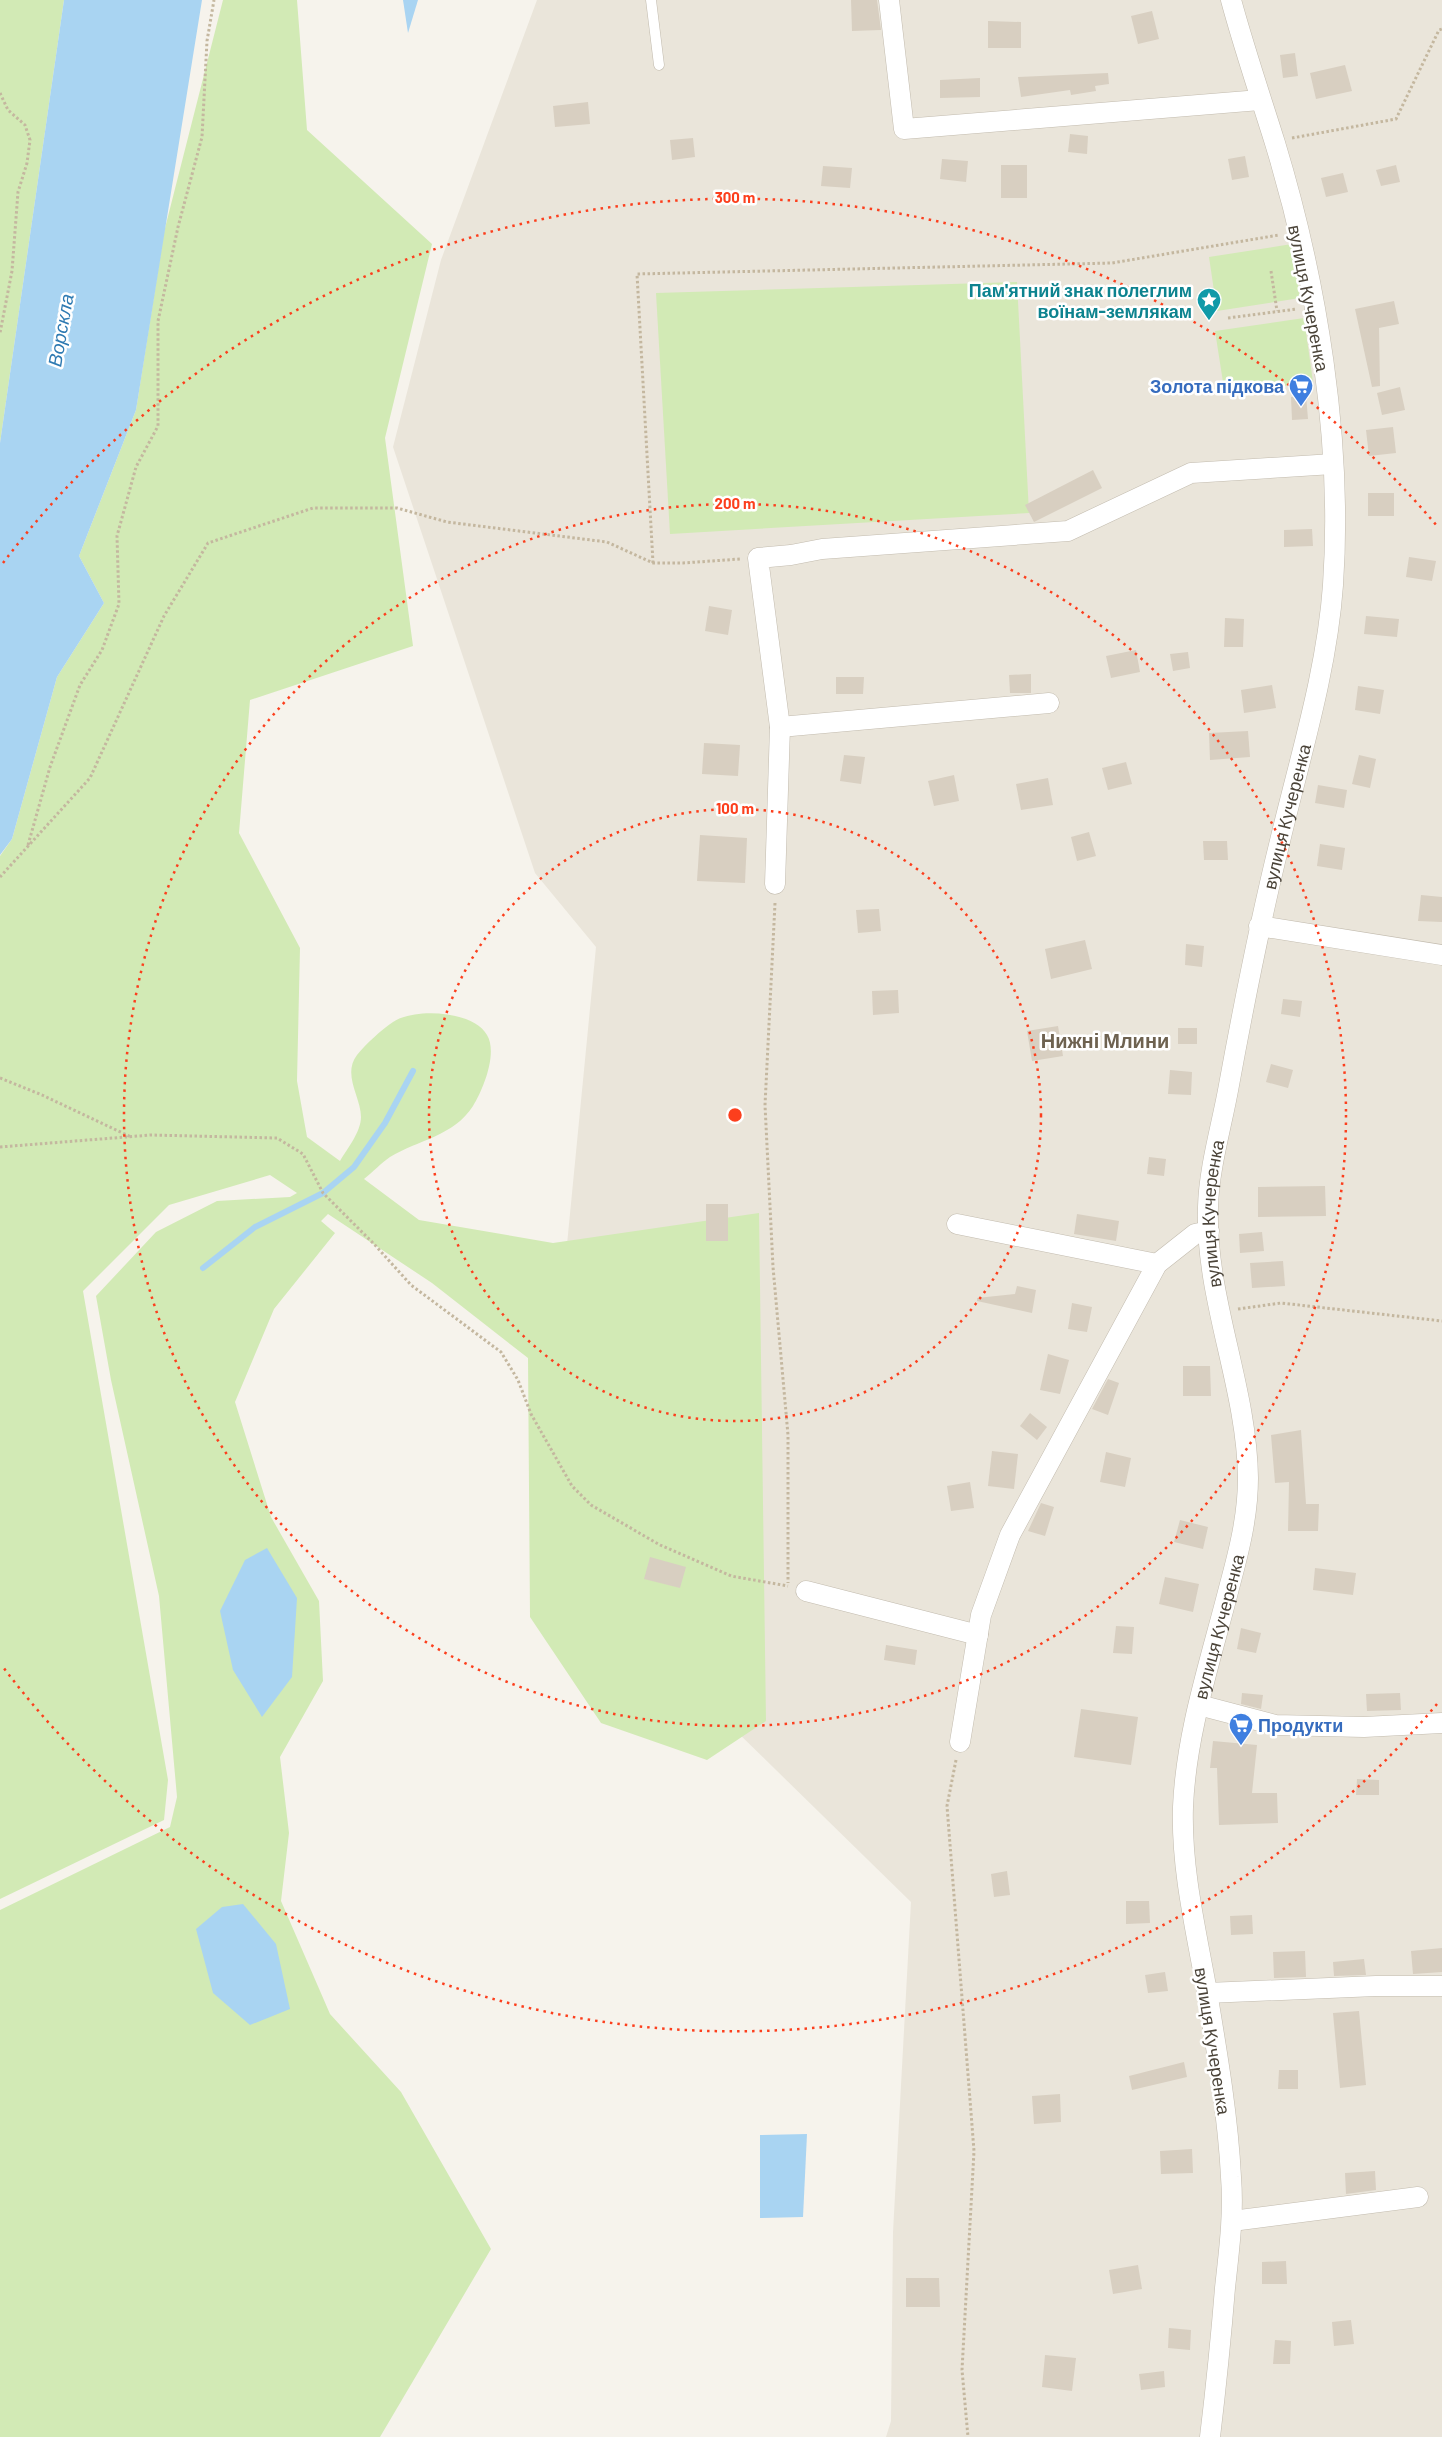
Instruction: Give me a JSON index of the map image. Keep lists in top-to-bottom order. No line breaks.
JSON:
{"streets":{"street":["вулиця Кучеренка"]},"districts":["Нижні Млини"],"water":["Ворскла"],"places":{"place":["Пам'ятний знак полеглим воїнам-землякам"],"supermarket":["Золота підкова","Продукти"]},"rings":["300 m","200 m","100 m"]}
